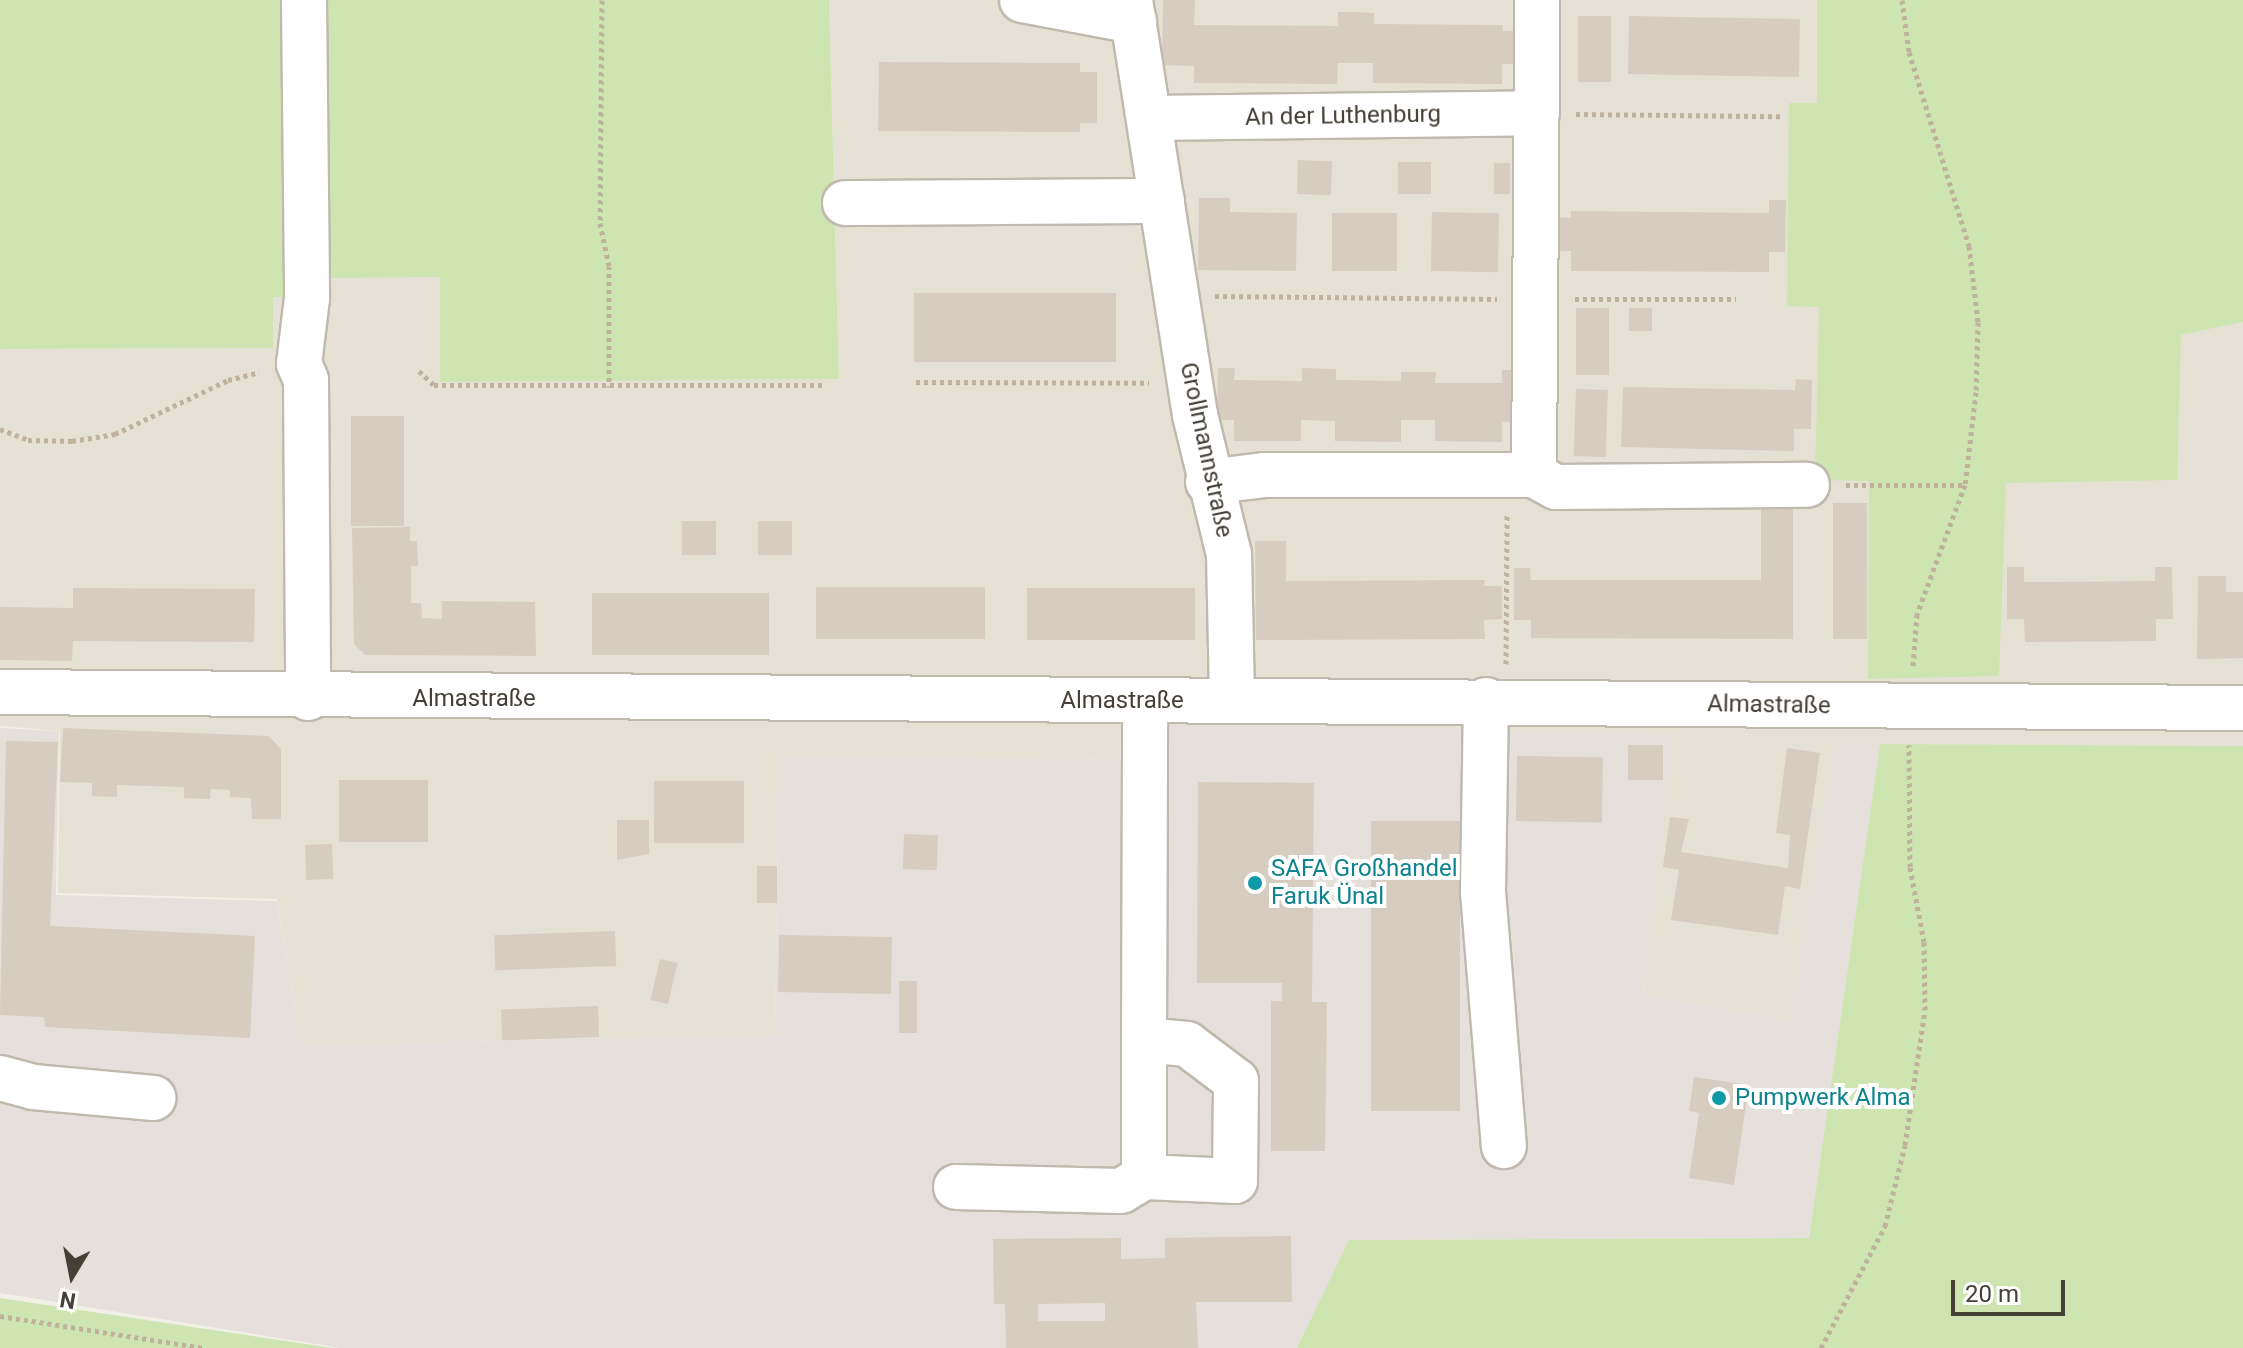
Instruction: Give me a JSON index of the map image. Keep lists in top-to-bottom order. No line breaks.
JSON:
{"streets":{"street":["An der Luthenburg","Grollmannstraße","Almastraße"]},"crossings":[["An der Luthenburg","Grollmannstraße"],["Grollmannstraße","Almastraße"]],"places":["SAFA Großhandel Faruk Ünal","Pumpwerk Alma"],"scale_bar":"20 m","north":"bottom"}
